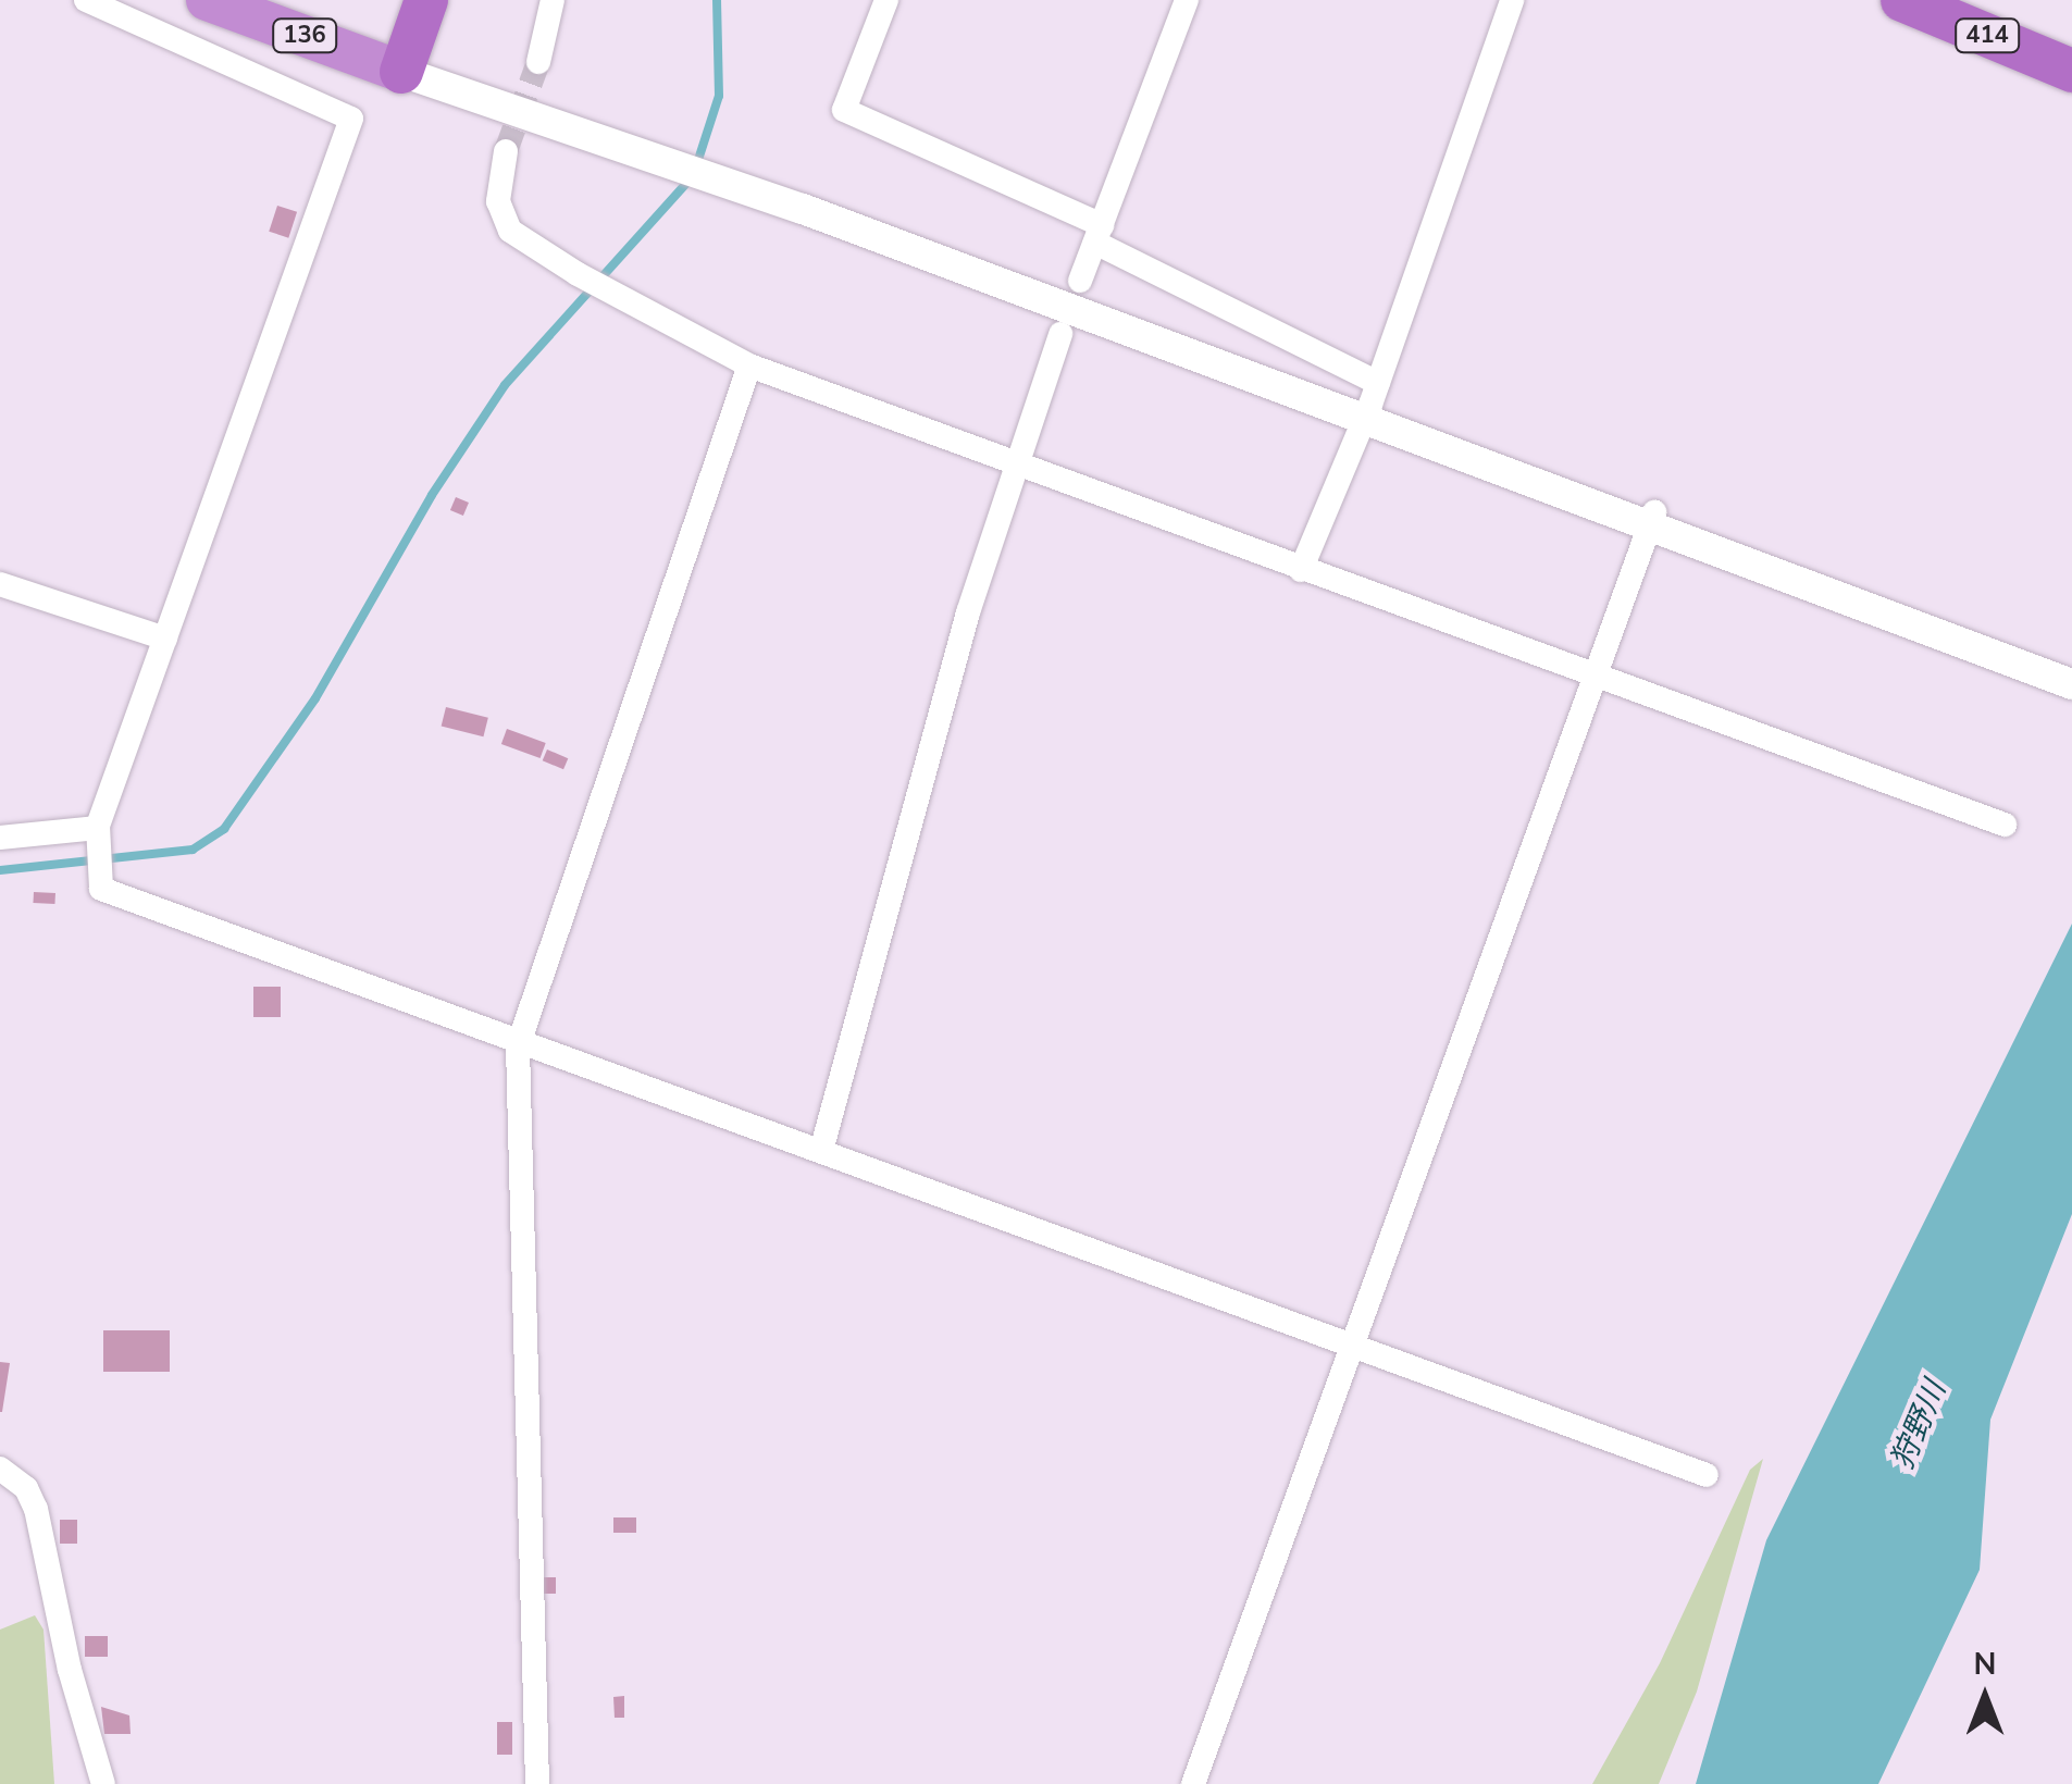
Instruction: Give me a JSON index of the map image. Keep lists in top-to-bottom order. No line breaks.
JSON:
{"streets":{"highway":["136","414"]},"water":["狩野川"],"north":"top"}
